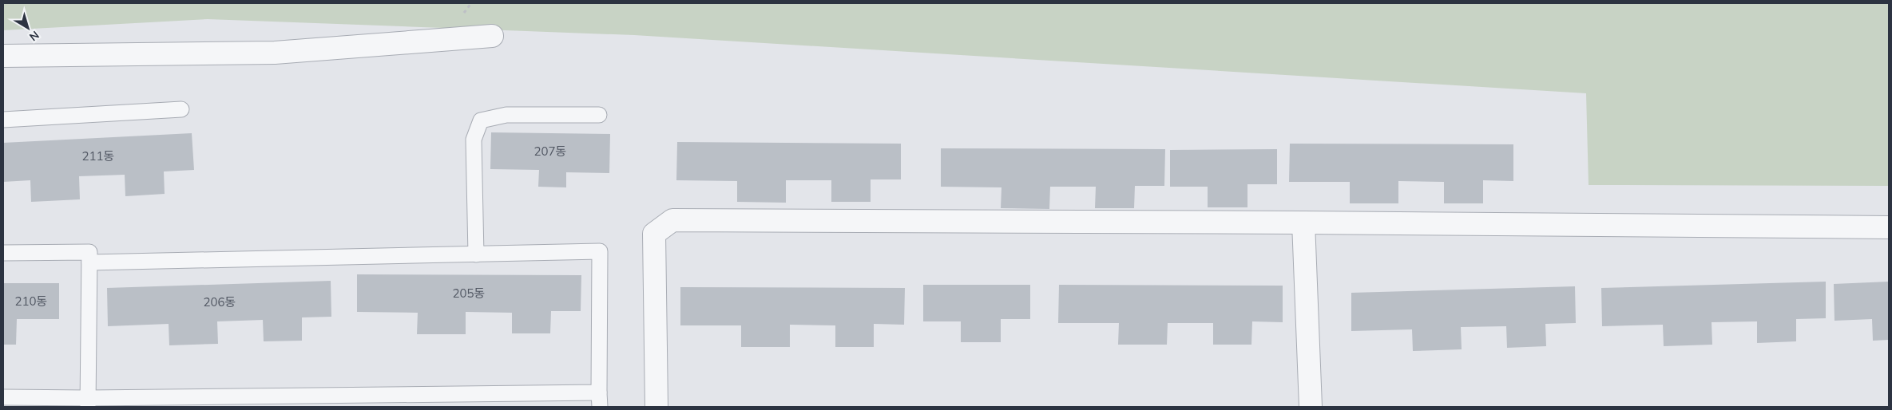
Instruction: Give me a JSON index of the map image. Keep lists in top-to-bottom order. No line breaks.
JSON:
{"house_numbers":["207동","211동","205동","210동","206동"],"north":"bottom right"}
